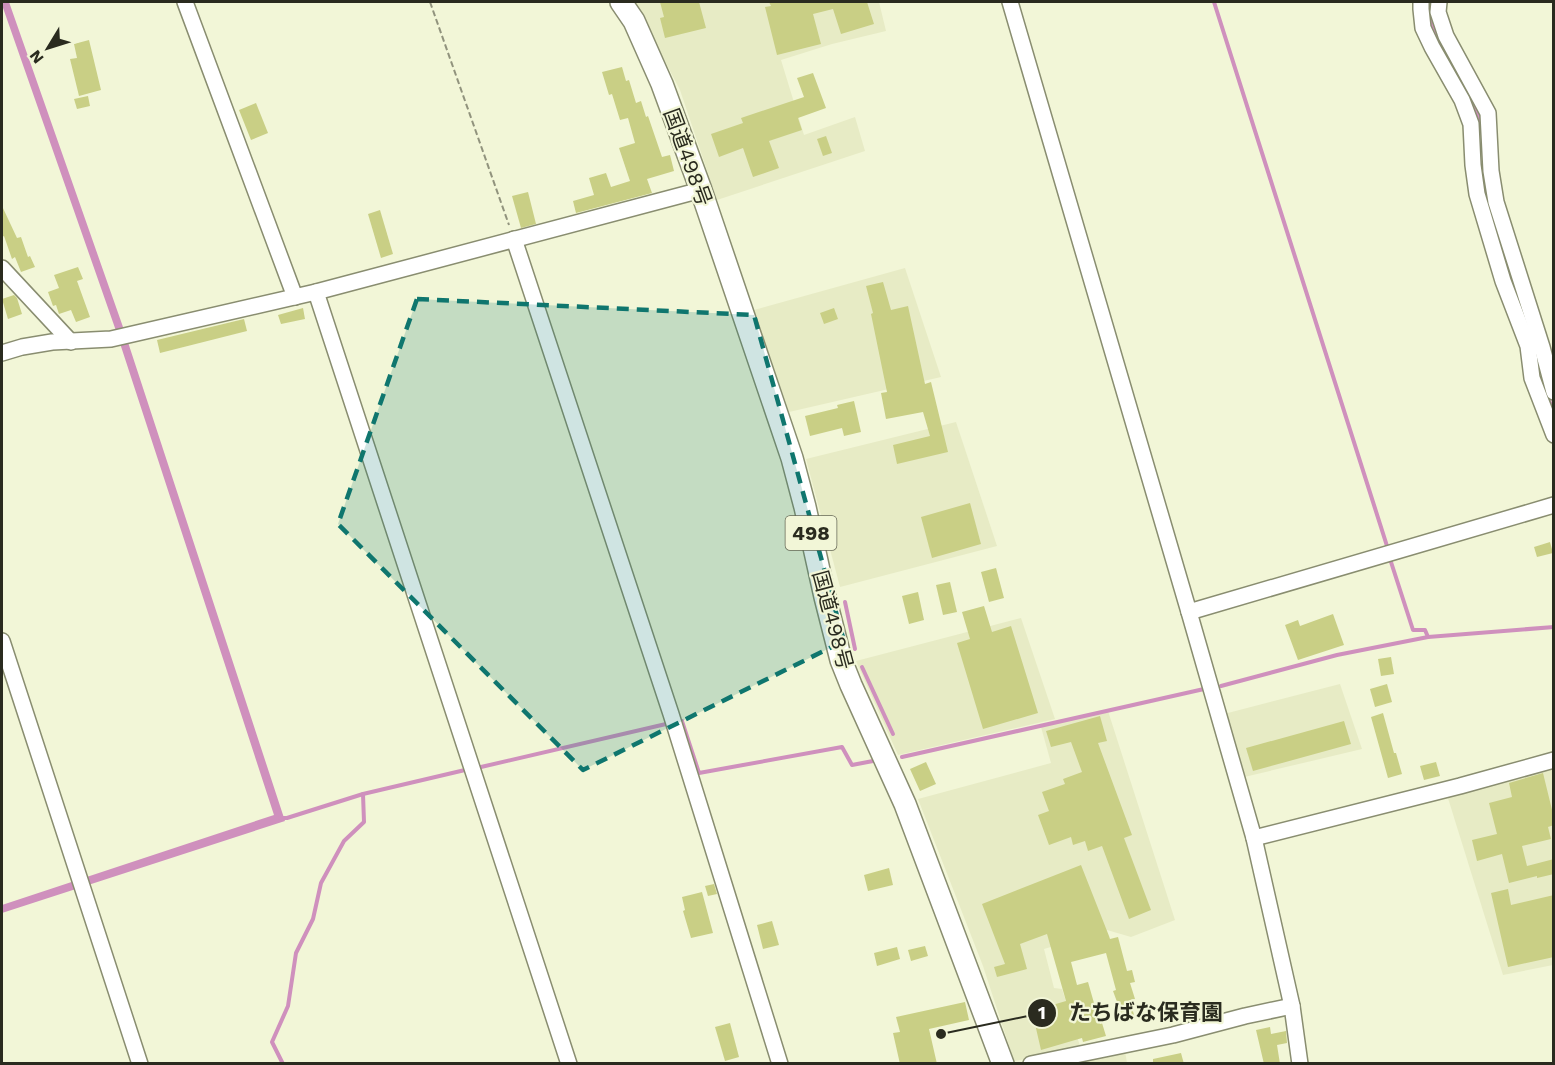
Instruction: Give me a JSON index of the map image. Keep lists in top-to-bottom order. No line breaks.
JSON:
{"streets":{"highway":["国道498号","498"]},"places":["たちばな保育園"],"north":"bottom left"}
